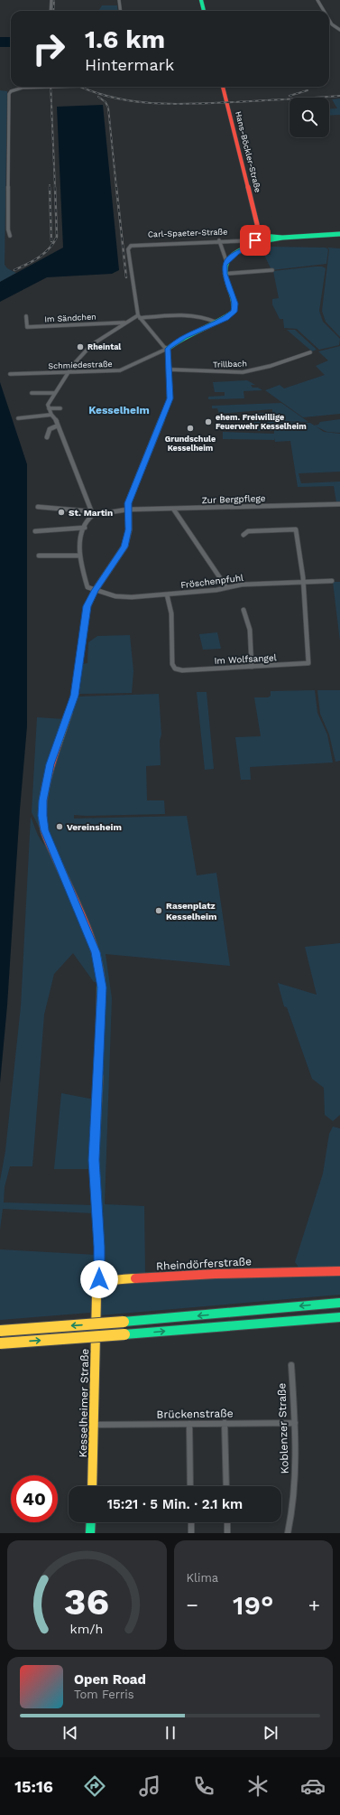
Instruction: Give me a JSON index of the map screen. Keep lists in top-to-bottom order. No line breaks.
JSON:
{"streets":{"main road":["Hans-Böckler-Straße","Carl-Spaeter-Straße","Rheindörferstraße","Kesselheimer Straße"],"street":["Im Sändchen","Trillbach","Schmiedestraße","Zur Bergpflege","Fröschenpfuhl","Im Wolfsangel","Brückenstraße","Koblenzer Straße"]},"crossings":[["Hans-Böckler-Straße","Carl-Spaeter-Straße"],["Fröschenpfuhl","Im Wolfsangel"],["Rheindörferstraße","Kesselheimer Straße"],["Kesselheimer Straße","Brückenstraße"],["Brückenstraße","Koblenzer Straße"]],"districts":["Kesselheim"],"places":["Rheintal","ehem. Freiwillige Feuerwehr Kesselheim","Grundschule Kesselheim","St. Martin","Vereinsheim","Rasenplatz Kesselheim"],"page":{"turn":["1.6 km","Hintermark"],"limit":"40","trip":"15:21 · 5 Min. · 2.1 km","tile":"Klima","heat":["−","19°","+"],"song":["Open Road","Tom Ferris"],"tabs":"15:16","gauge":["36","km/h"]}}
